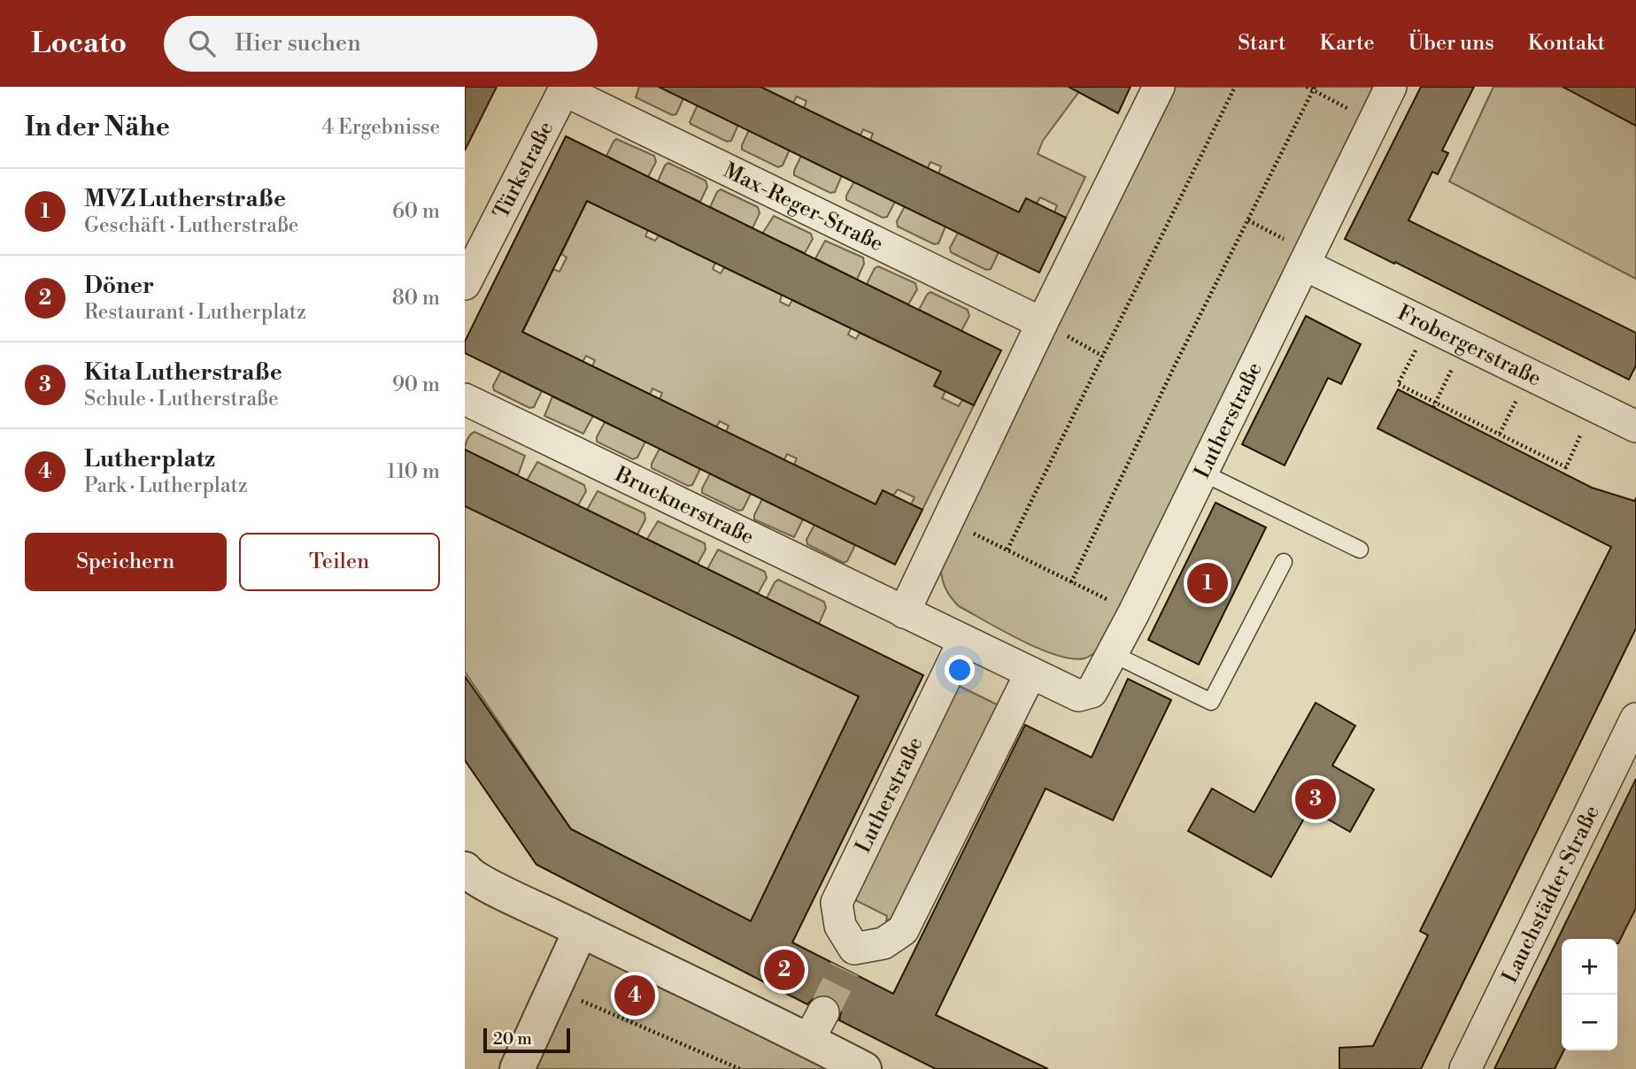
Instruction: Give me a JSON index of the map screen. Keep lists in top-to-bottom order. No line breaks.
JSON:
{"streets":{"street":["Türkstraße","Max-Reger-Straße","Frobergerstraße","Lutherstraße","Brucknerstraße","Lauchstädter Straße"]},"crossings":[["Türkstraße","Max-Reger-Straße"],["Frobergerstraße","Lutherstraße"],["Lutherstraße","Brucknerstraße"]],"scale_bar":"20 m","page":{"header":"Locato","search":"Hier suchen","nav":["Start","Karte","Über uns","Kontakt"],"heading":["In der Nähe","4 Ergebnisse"],"list":[{"mark":"1","name":"MVZ Lutherstraße","note":"Geschäft · Lutherstraße","value":"60 m"},{"mark":"2","name":"Döner","note":"Restaurant · Lutherplatz","value":"80 m"},{"mark":"3","name":"Kita Lutherstraße","note":"Schule · Lutherstraße","value":"90 m"},{"mark":"4","name":"Lutherplatz","note":"Park · Lutherplatz","value":"110 m"}],"buttons":["Speichern","Teilen"],"pins":["1","3","2","4"],"map_buttons":["+","−"],"scale":"20 m"}}
